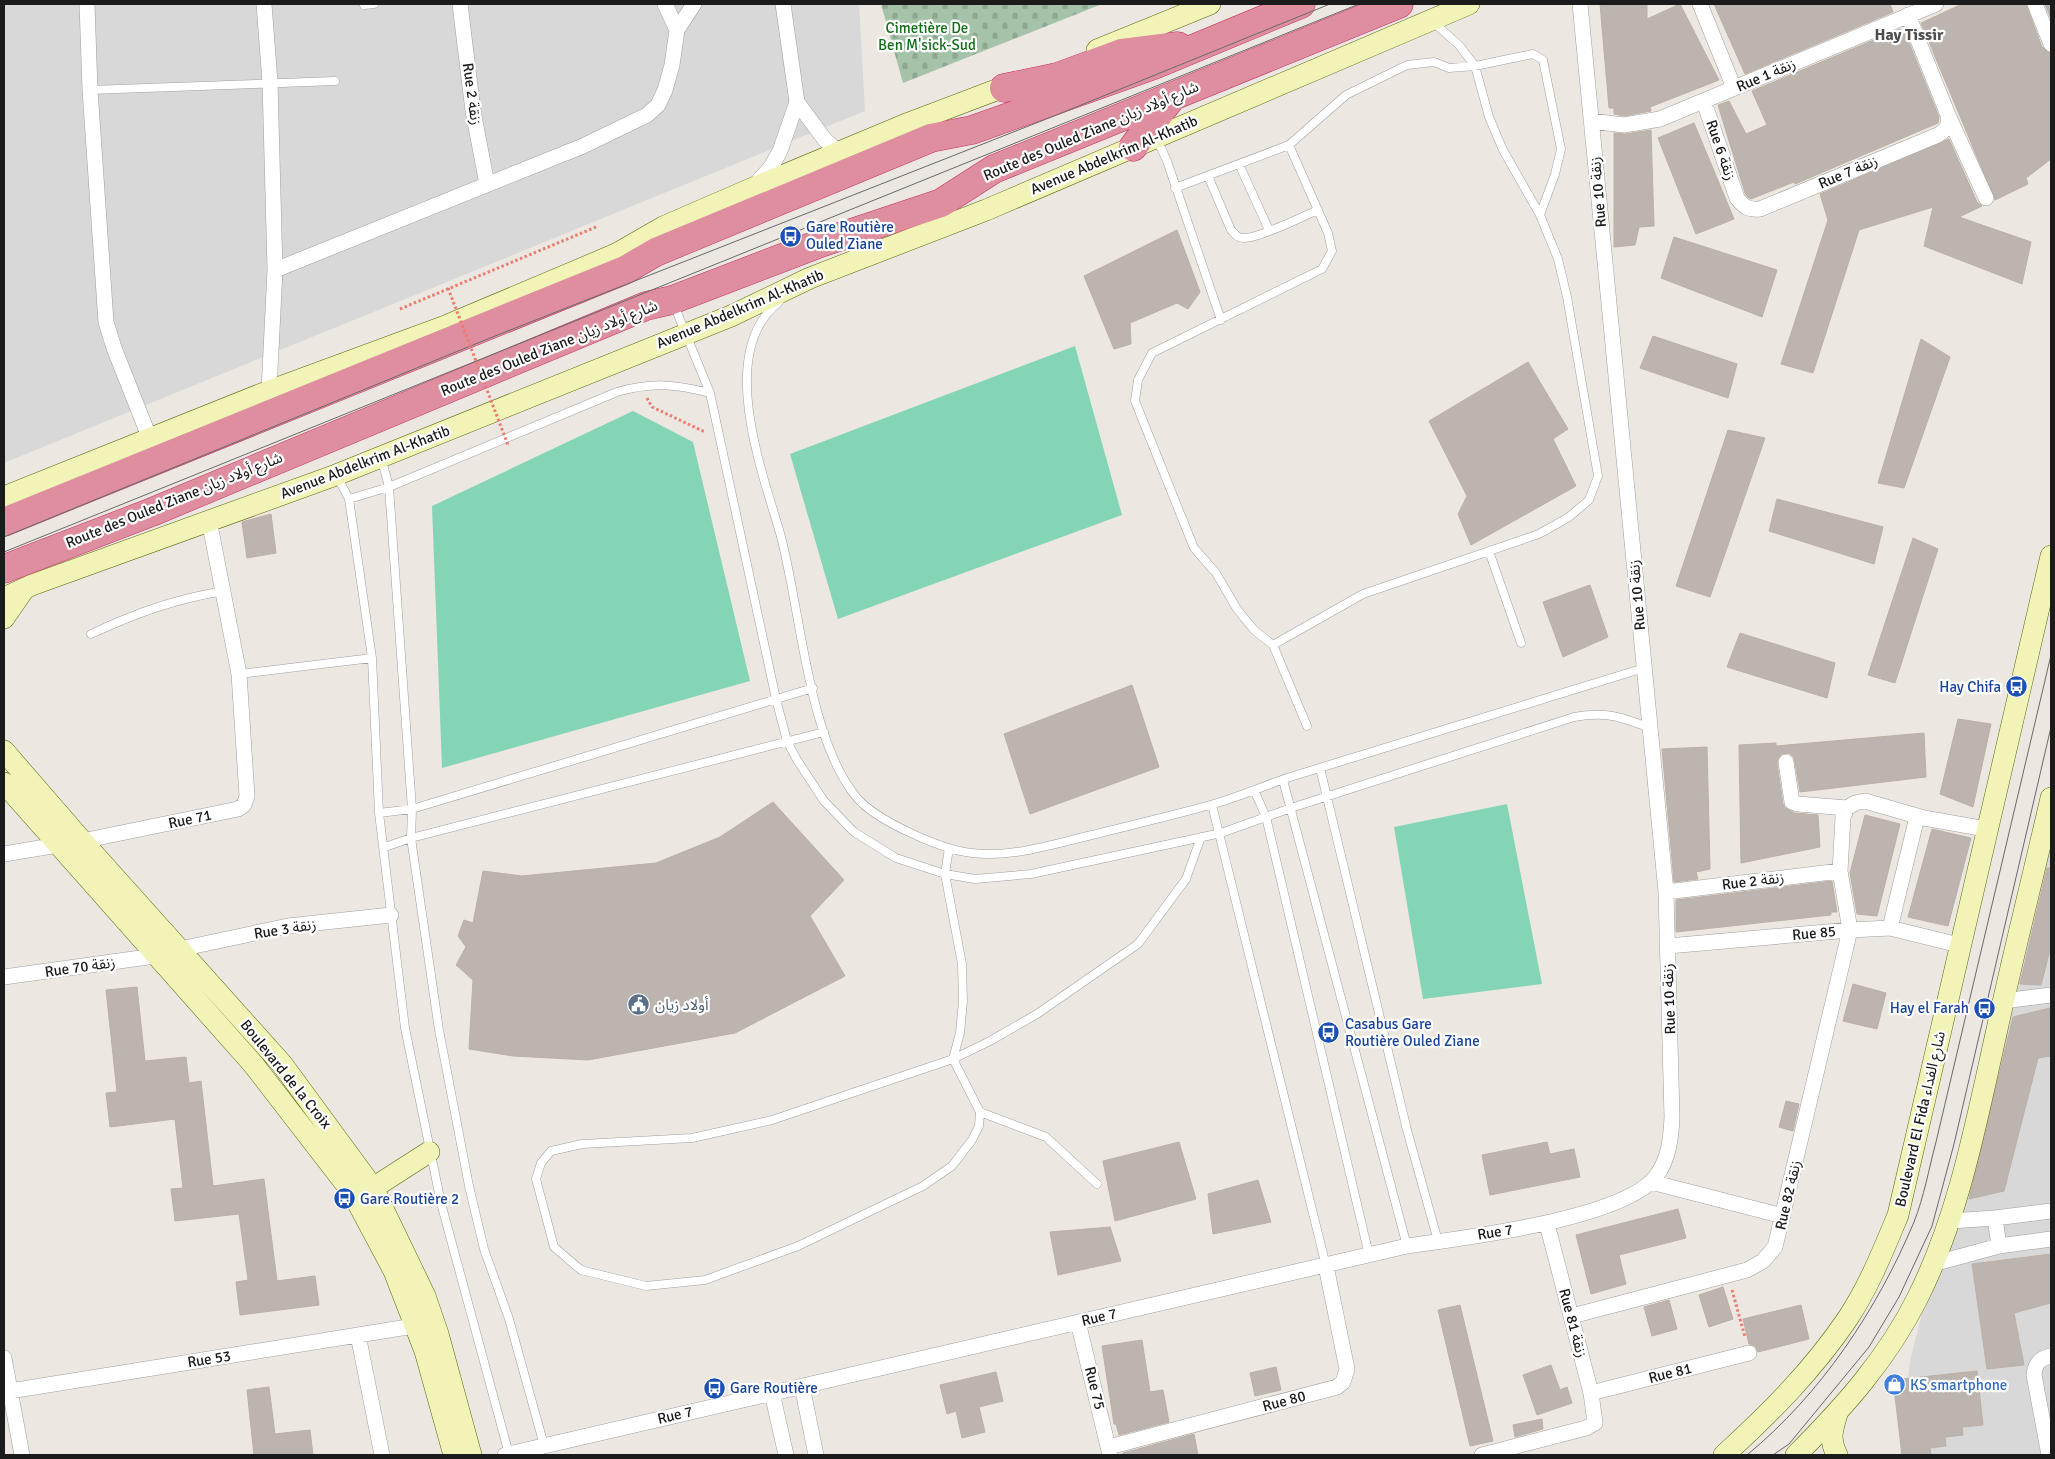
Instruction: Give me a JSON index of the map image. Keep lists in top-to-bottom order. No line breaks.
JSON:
{"streets":{"highway":["Route des Ouled Ziane شارع أولاد زيان"],"street":["Rue 1 زنقة","Rue 2 زنقة","Rue 6 زنقة","Avenue Abdelkrim Al-Khatib","Rue 7 زنقة","Rue 10 زنقة","Rue 71","Rue 3 زنقة","Rue 85","Rue 70 زنقة","Boulevard de la Croix","Boulevard El Fida شارع الفداء","Rue 82 زنقة","Rue 7","Rue 81 زنقة","Rue 53","Rue 81","Rue 75","Rue 80"]},"crossings":[["Rue 1 زنقة","Rue 6 زنقة"],["Rue 1 زنقة","Rue 10 زنقة"],["Rue 2 زنقة","Rue 10 زنقة"],["Rue 6 زنقة","Rue 7 زنقة"],["Avenue Abdelkrim Al-Khatib","Rue 71"],["Rue 10 زنقة","Rue 85"],["Rue 10 زنقة","Rue 7"],["Rue 71","Boulevard de la Croix"],["Rue 3 زنقة","Boulevard de la Croix"],["Rue 85","Boulevard El Fida شارع الفداء"],["Rue 85","Rue 82 زنقة"],["Rue 70 زنقة","Boulevard de la Croix"],["Boulevard de la Croix","Rue 53"],["Rue 82 زنقة","Rue 81 زنقة"],["Rue 7","Rue 81 زنقة"],["Rue 7","Rue 75"],["Rue 7","Rue 80"],["Rue 81 زنقة","Rue 81"],["Rue 75","Rue 80"]],"districts":["Hay Tissir"],"parks":["Cimetière De Ben M'sick-Sud"],"places":{"bus stop":["Gare Routière Ouled Ziane","Hay Chifa","Hay el Farah","Casabus Gare Routière Ouled Ziane","Gare Routière 2","Gare Routière"],"public building":["أولاد زيان"],"shop":["KS smartphone"]}}
